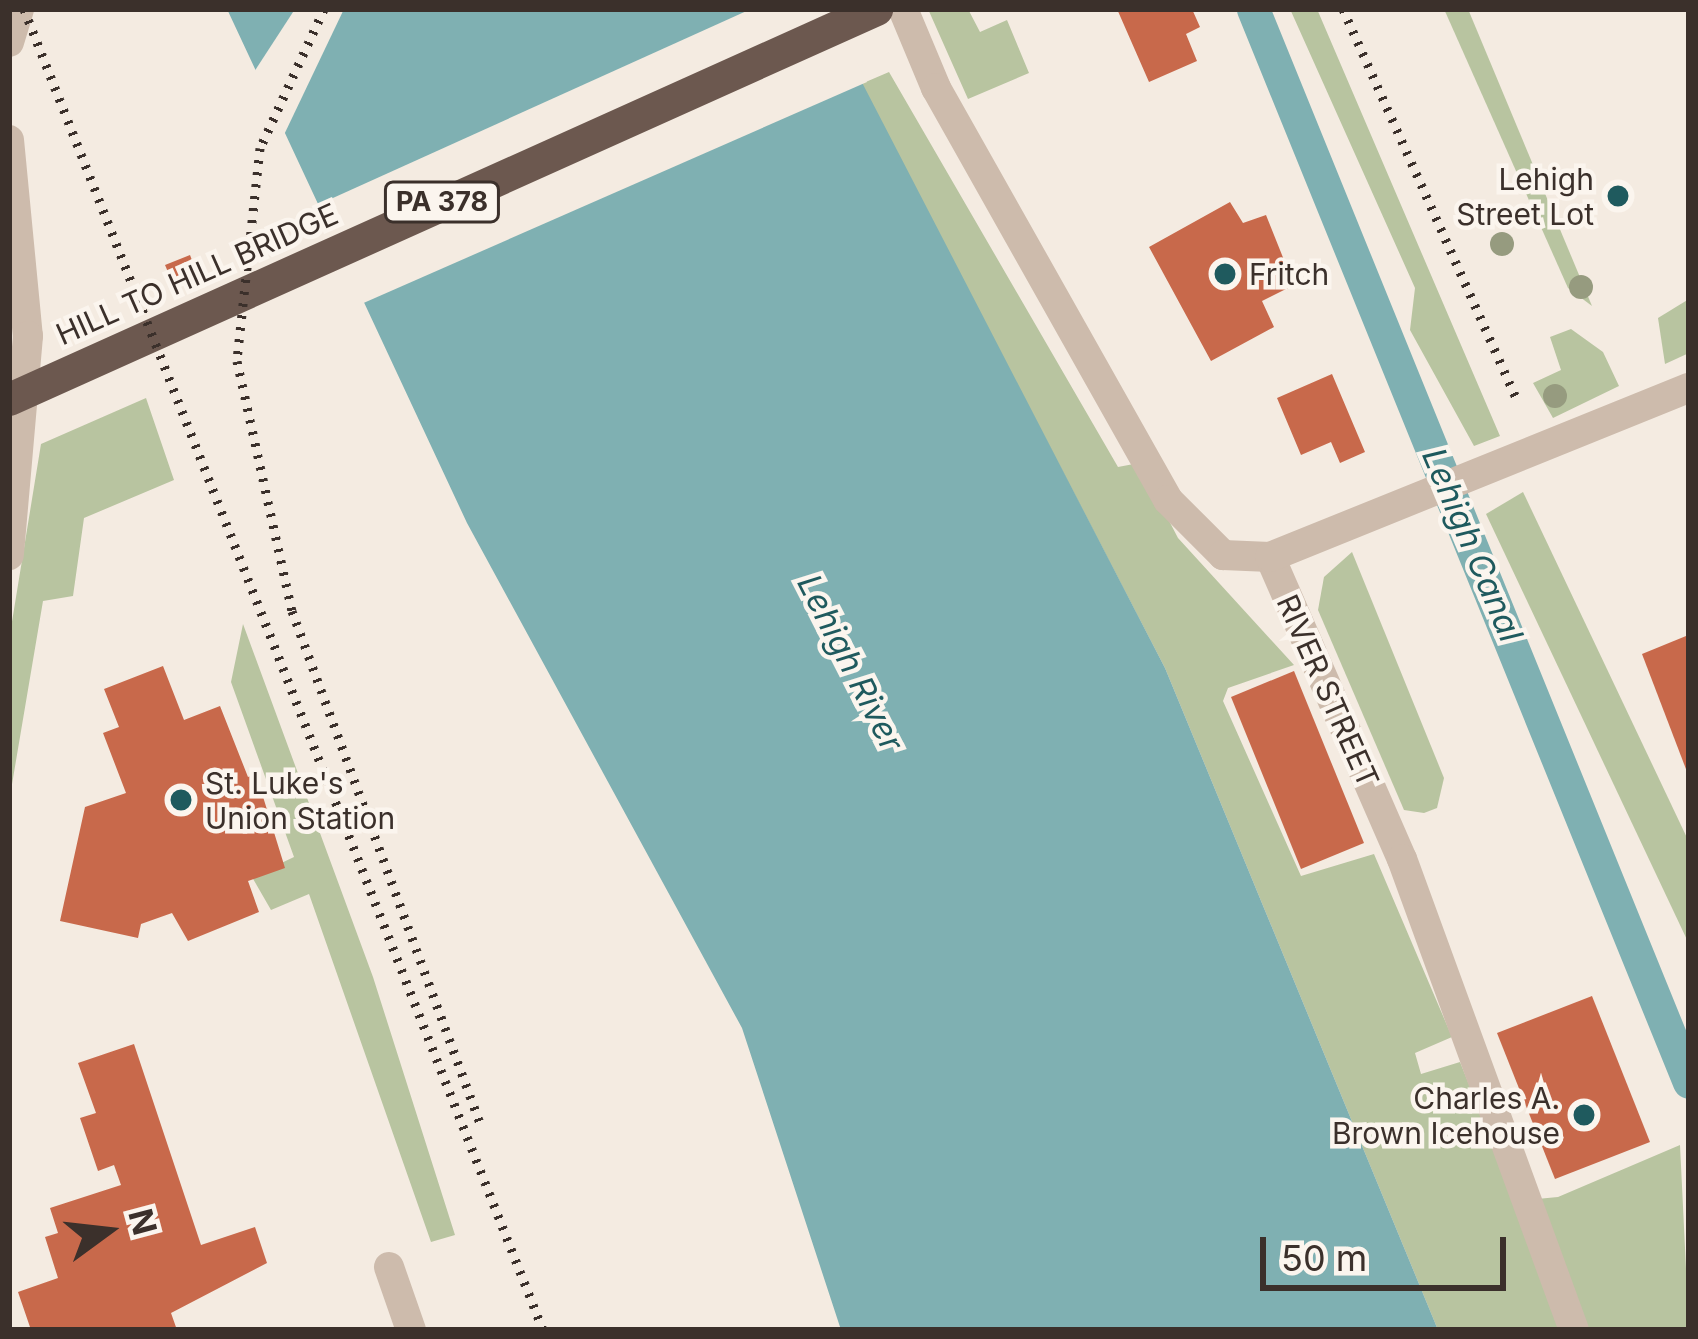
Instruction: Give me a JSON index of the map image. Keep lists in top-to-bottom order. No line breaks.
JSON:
{"streets":{"highway":["PA 378","HILL TO HILL BRIDGE"],"street":["RIVER STREET"]},"water":["Lehigh Canal","Lehigh River"],"places":["Lehigh Street Lot","Fritch","St. Luke's Union Station","Charles A. Brown Icehouse"],"scale_bar":"50 m","north":"right"}
